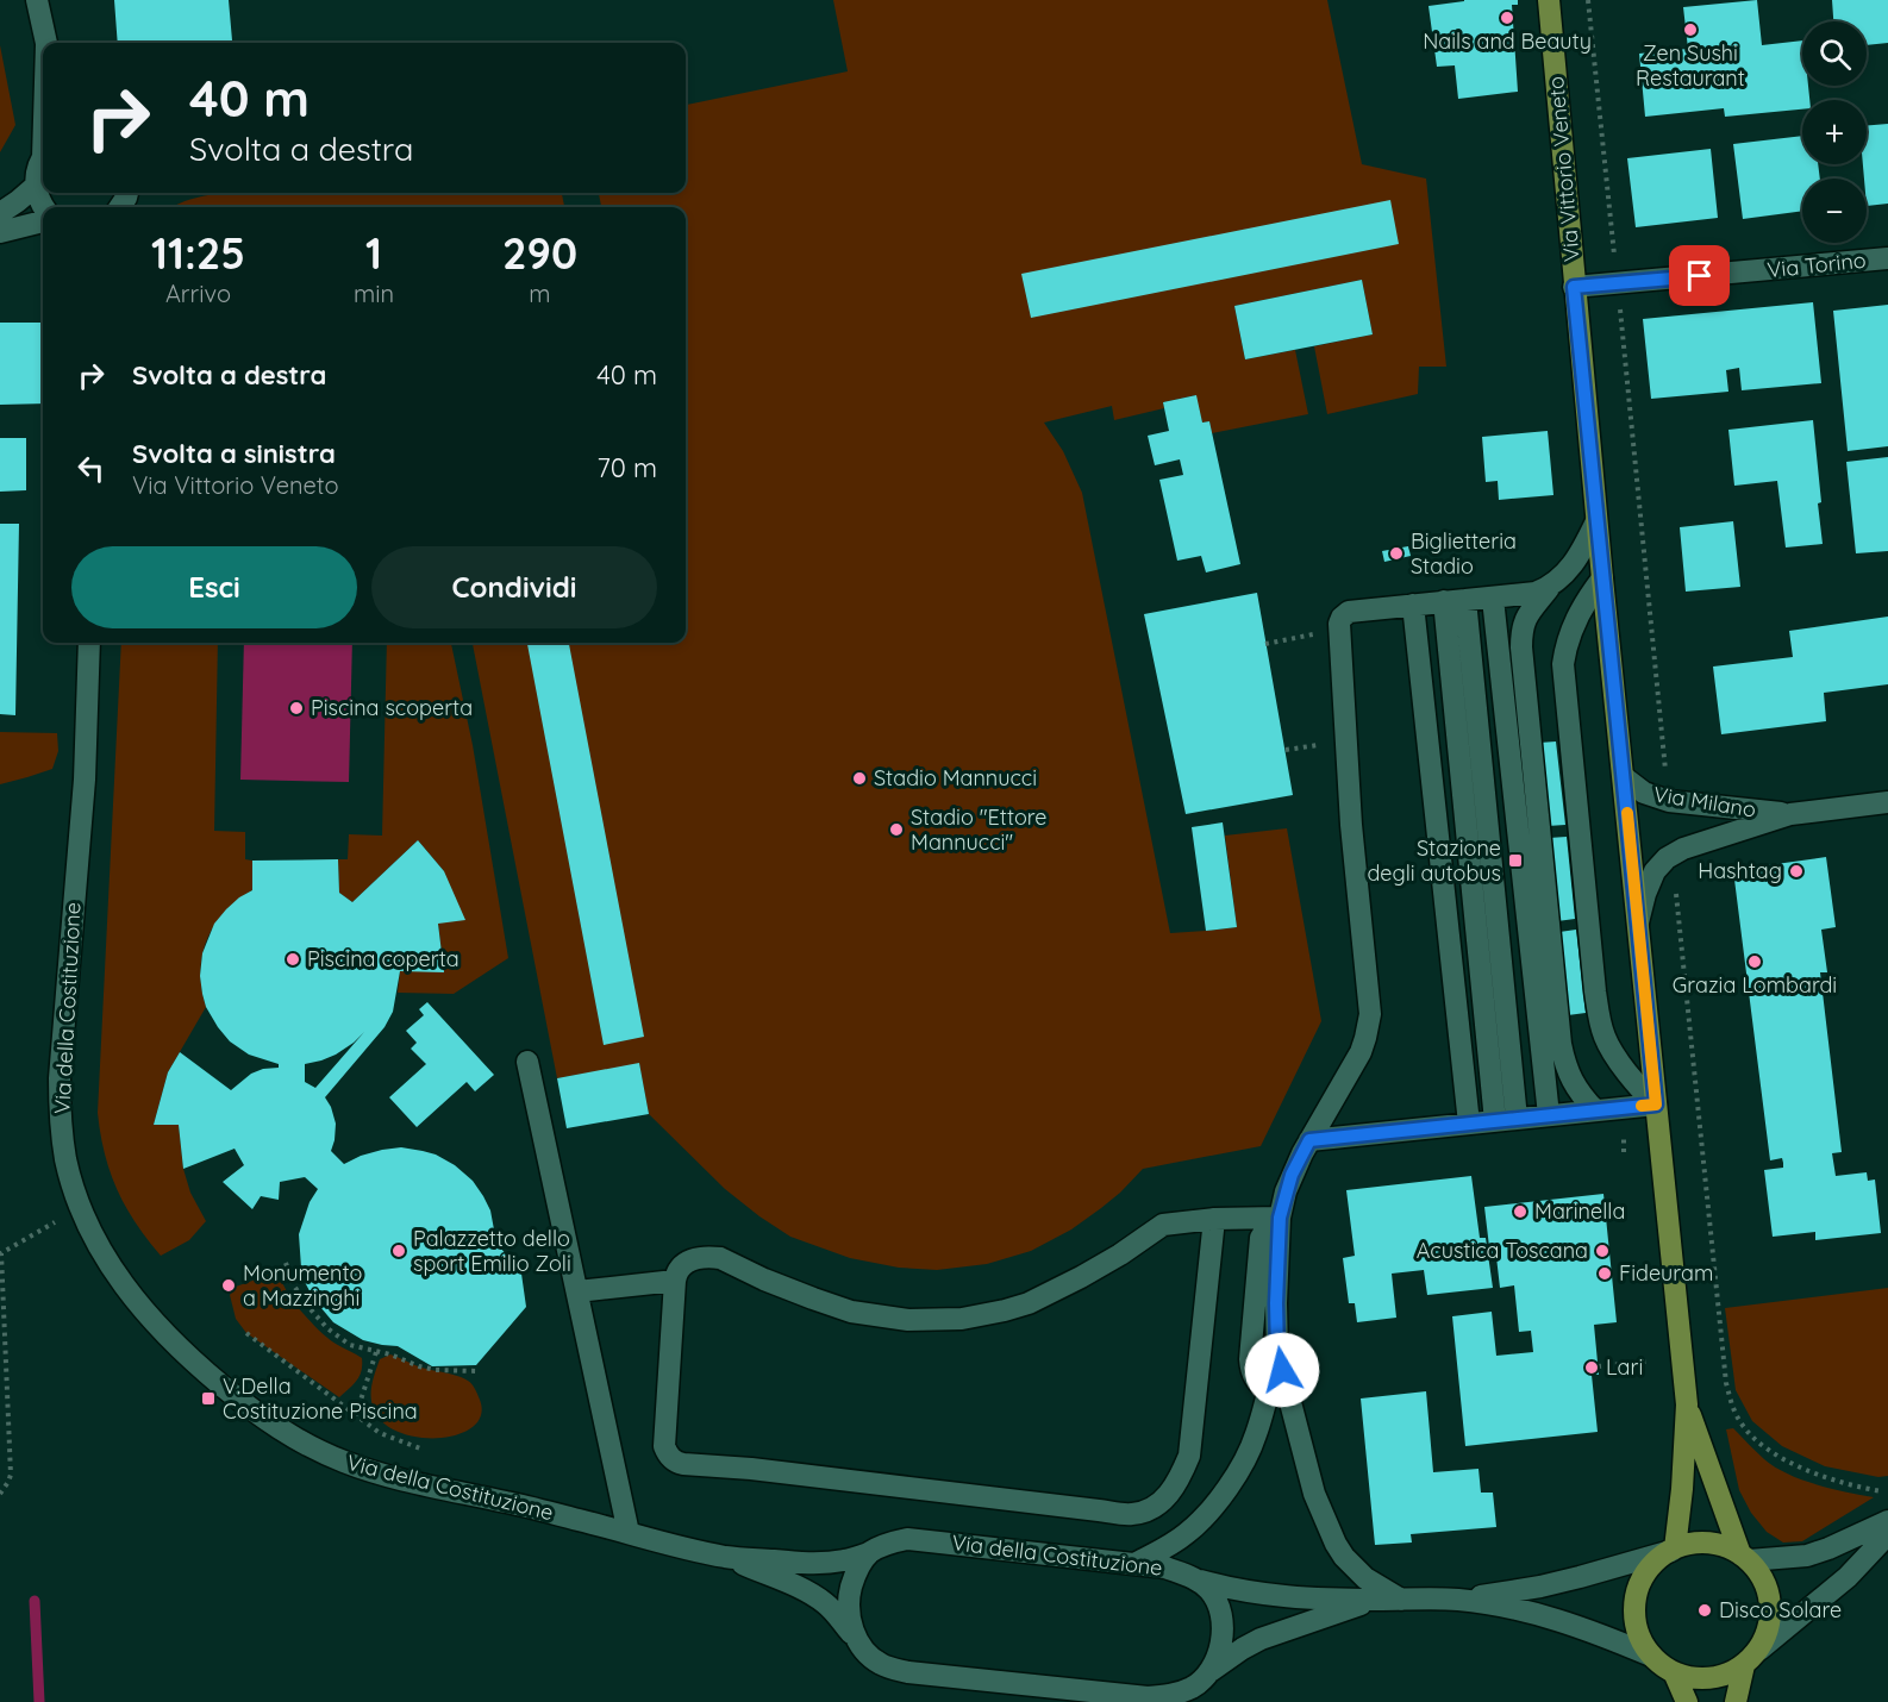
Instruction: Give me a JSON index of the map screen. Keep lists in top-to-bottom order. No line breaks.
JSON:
{"streets":{"main road":["Via Vittorio Veneto"],"street":["Via Torino","Via Milano","Via della Costituzione"]},"crossings":[["Via Vittorio Veneto","Via Torino"],["Via Vittorio Veneto","Via Milano"]],"places":{"other":["Nails and Beauty","Zen Sushi Restaurant","Biglietteria Stadio","Piscina scoperta","Stadio Mannucci","Stadio \"Ettore Mannucci\"","Hashtag","Piscina coperta","Grazia Lombardi","Marinella","Palazzetto dello sport Emilio Zoli","Acustica Toscana","Fideuram","Monumento a Mazzinghi","Lari","Disco Solare"],"transit":["Stazione degli autobus","V.Della Costituzione Piscina"]},"page":{"map_buttons":["+","−"],"turn":["40 m","Svolta a destra"],"eta":["11:25","Arrivo","1","min","290","m"],"list":[{"name":"Svolta a destra","value":"40 m"},{"name":"Svolta a sinistra","note":"Via Vittorio Veneto","value":"70 m"}],"buttons":["Esci","Condividi"]}}
